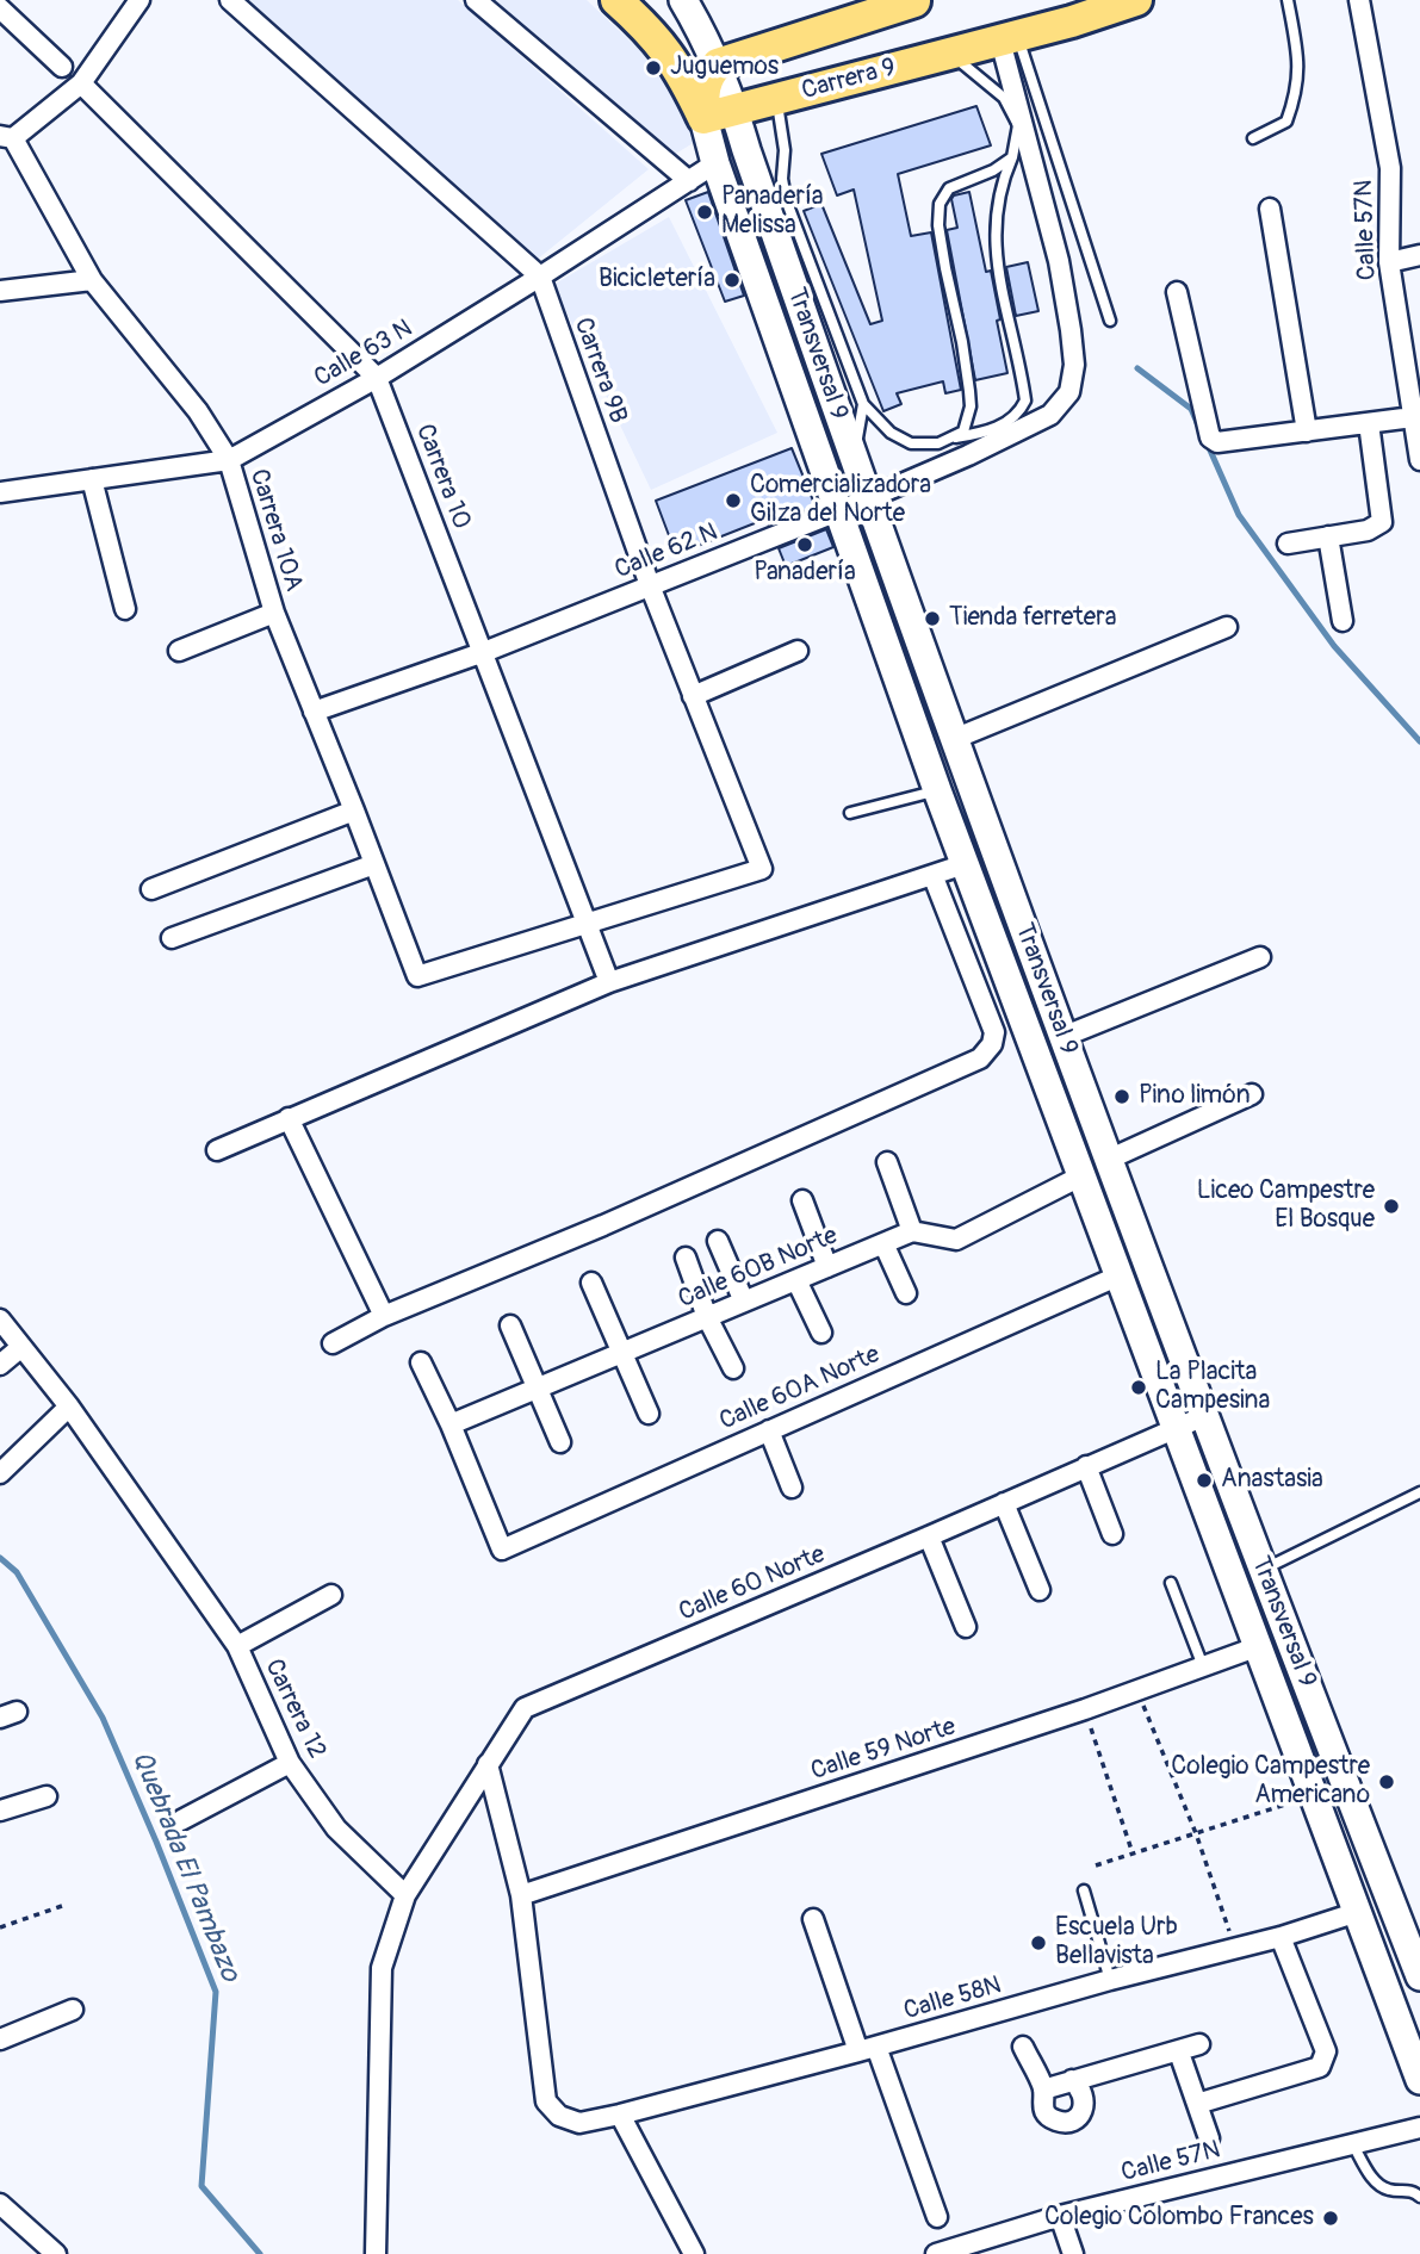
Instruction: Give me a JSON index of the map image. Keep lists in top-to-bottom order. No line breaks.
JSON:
{"streets":{"main road":["Carrera 9","Transversal 9"],"street":["Calle 57N","Calle 63 N","Carrera 9B","Carrera 10","Carrera 10A","Calle 62 N","Calle 60B Norte","Calle 60A Norte","Calle 60 Norte","Carrera 12","Calle 59 Norte","Calle 58N"]},"crossings":[["Carrera 9","Transversal 9"],["Carrera 9","Calle 62 N"],["Calle 63 N","Transversal 9"],["Calle 63 N","Carrera 9B"],["Calle 63 N","Carrera 10"],["Calle 63 N","Carrera 10A"],["Transversal 9","Calle 62 N"],["Transversal 9","Calle 60A Norte"],["Transversal 9","Calle 60 Norte"],["Transversal 9","Calle 59 Norte"],["Transversal 9","Calle 58N"],["Carrera 9B","Carrera 10"],["Carrera 9B","Carrera 10A"],["Carrera 9B","Calle 62 N"],["Carrera 10","Carrera 10A"],["Carrera 10","Calle 62 N"],["Carrera 10A","Calle 62 N"],["Calle 60B Norte","Calle 60A Norte"],["Calle 60 Norte","Carrera 12"],["Calle 59 Norte","Calle 58N"]],"water":["Quebrada El Pambazo"],"places":["Juguemos","Panadería Melissa","Bicicletería","Comercializadora Gilza del Norte","Panadería","Tienda ferretera","Pino limón","Liceo Campestre El Bosque","La Placita Campesina","Anastasia","Colegio Campestre Americano","Escuela Urb Bellavista","Colegio Colombo Frances"]}
